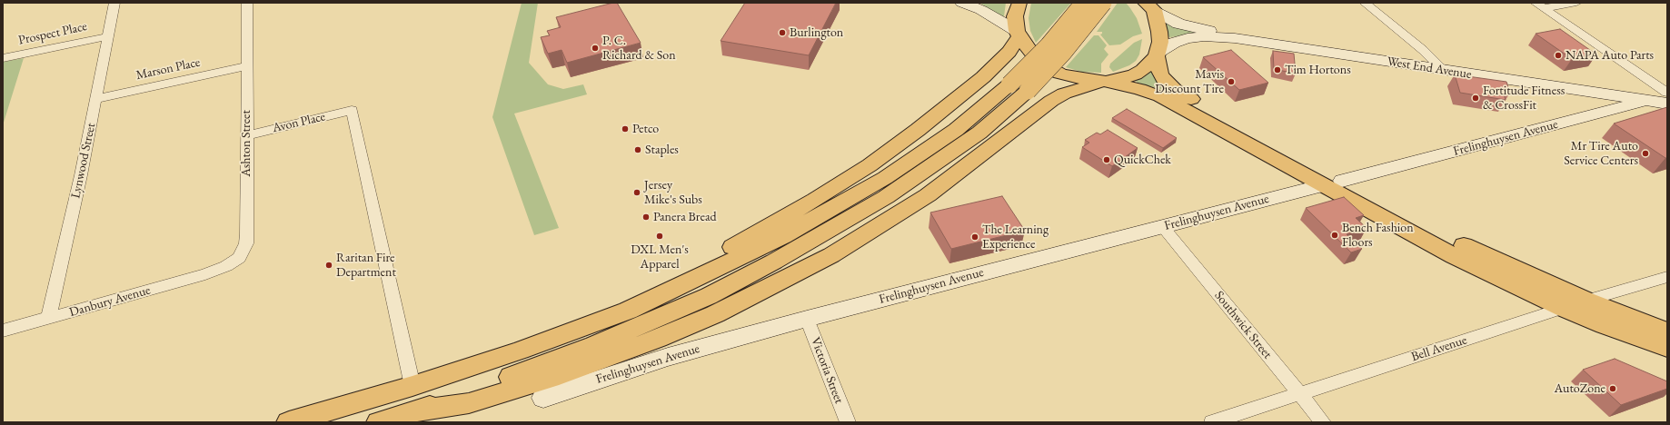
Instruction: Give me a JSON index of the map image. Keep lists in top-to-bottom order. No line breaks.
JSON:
{"streets":{"street":["Prospect Place","West End Avenue","Marson Place","Avon Place","Frelinghuysen Avenue","Ashton Street","Lynwood Street","Danbury Avenue","Southwick Street","Bell Avenue","Victoria Street"]},"crossings":[["Prospect Place","Lynwood Street"],["West End Avenue","Frelinghuysen Avenue"],["Marson Place","Ashton Street"],["Marson Place","Lynwood Street"],["Avon Place","Ashton Street"],["Frelinghuysen Avenue","Southwick Street"],["Frelinghuysen Avenue","Victoria Street"],["Ashton Street","Danbury Avenue"],["Lynwood Street","Danbury Avenue"],["Southwick Street","Bell Avenue"]],"places":["Burlington","P. C. Richard & Son","NAPA Auto Parts","Tim Hortons","Mavis Discount Tire","Fortitude Fitness & CrossFit","Petco","Staples","Mr Tire Auto Service Centers","QuickChek","Jersey Mike's Subs","Panera Bread","Bench Fashion Floors","DXL Men's Apparel","The Learning Experience","Raritan Fire Department","AutoZone"]}
